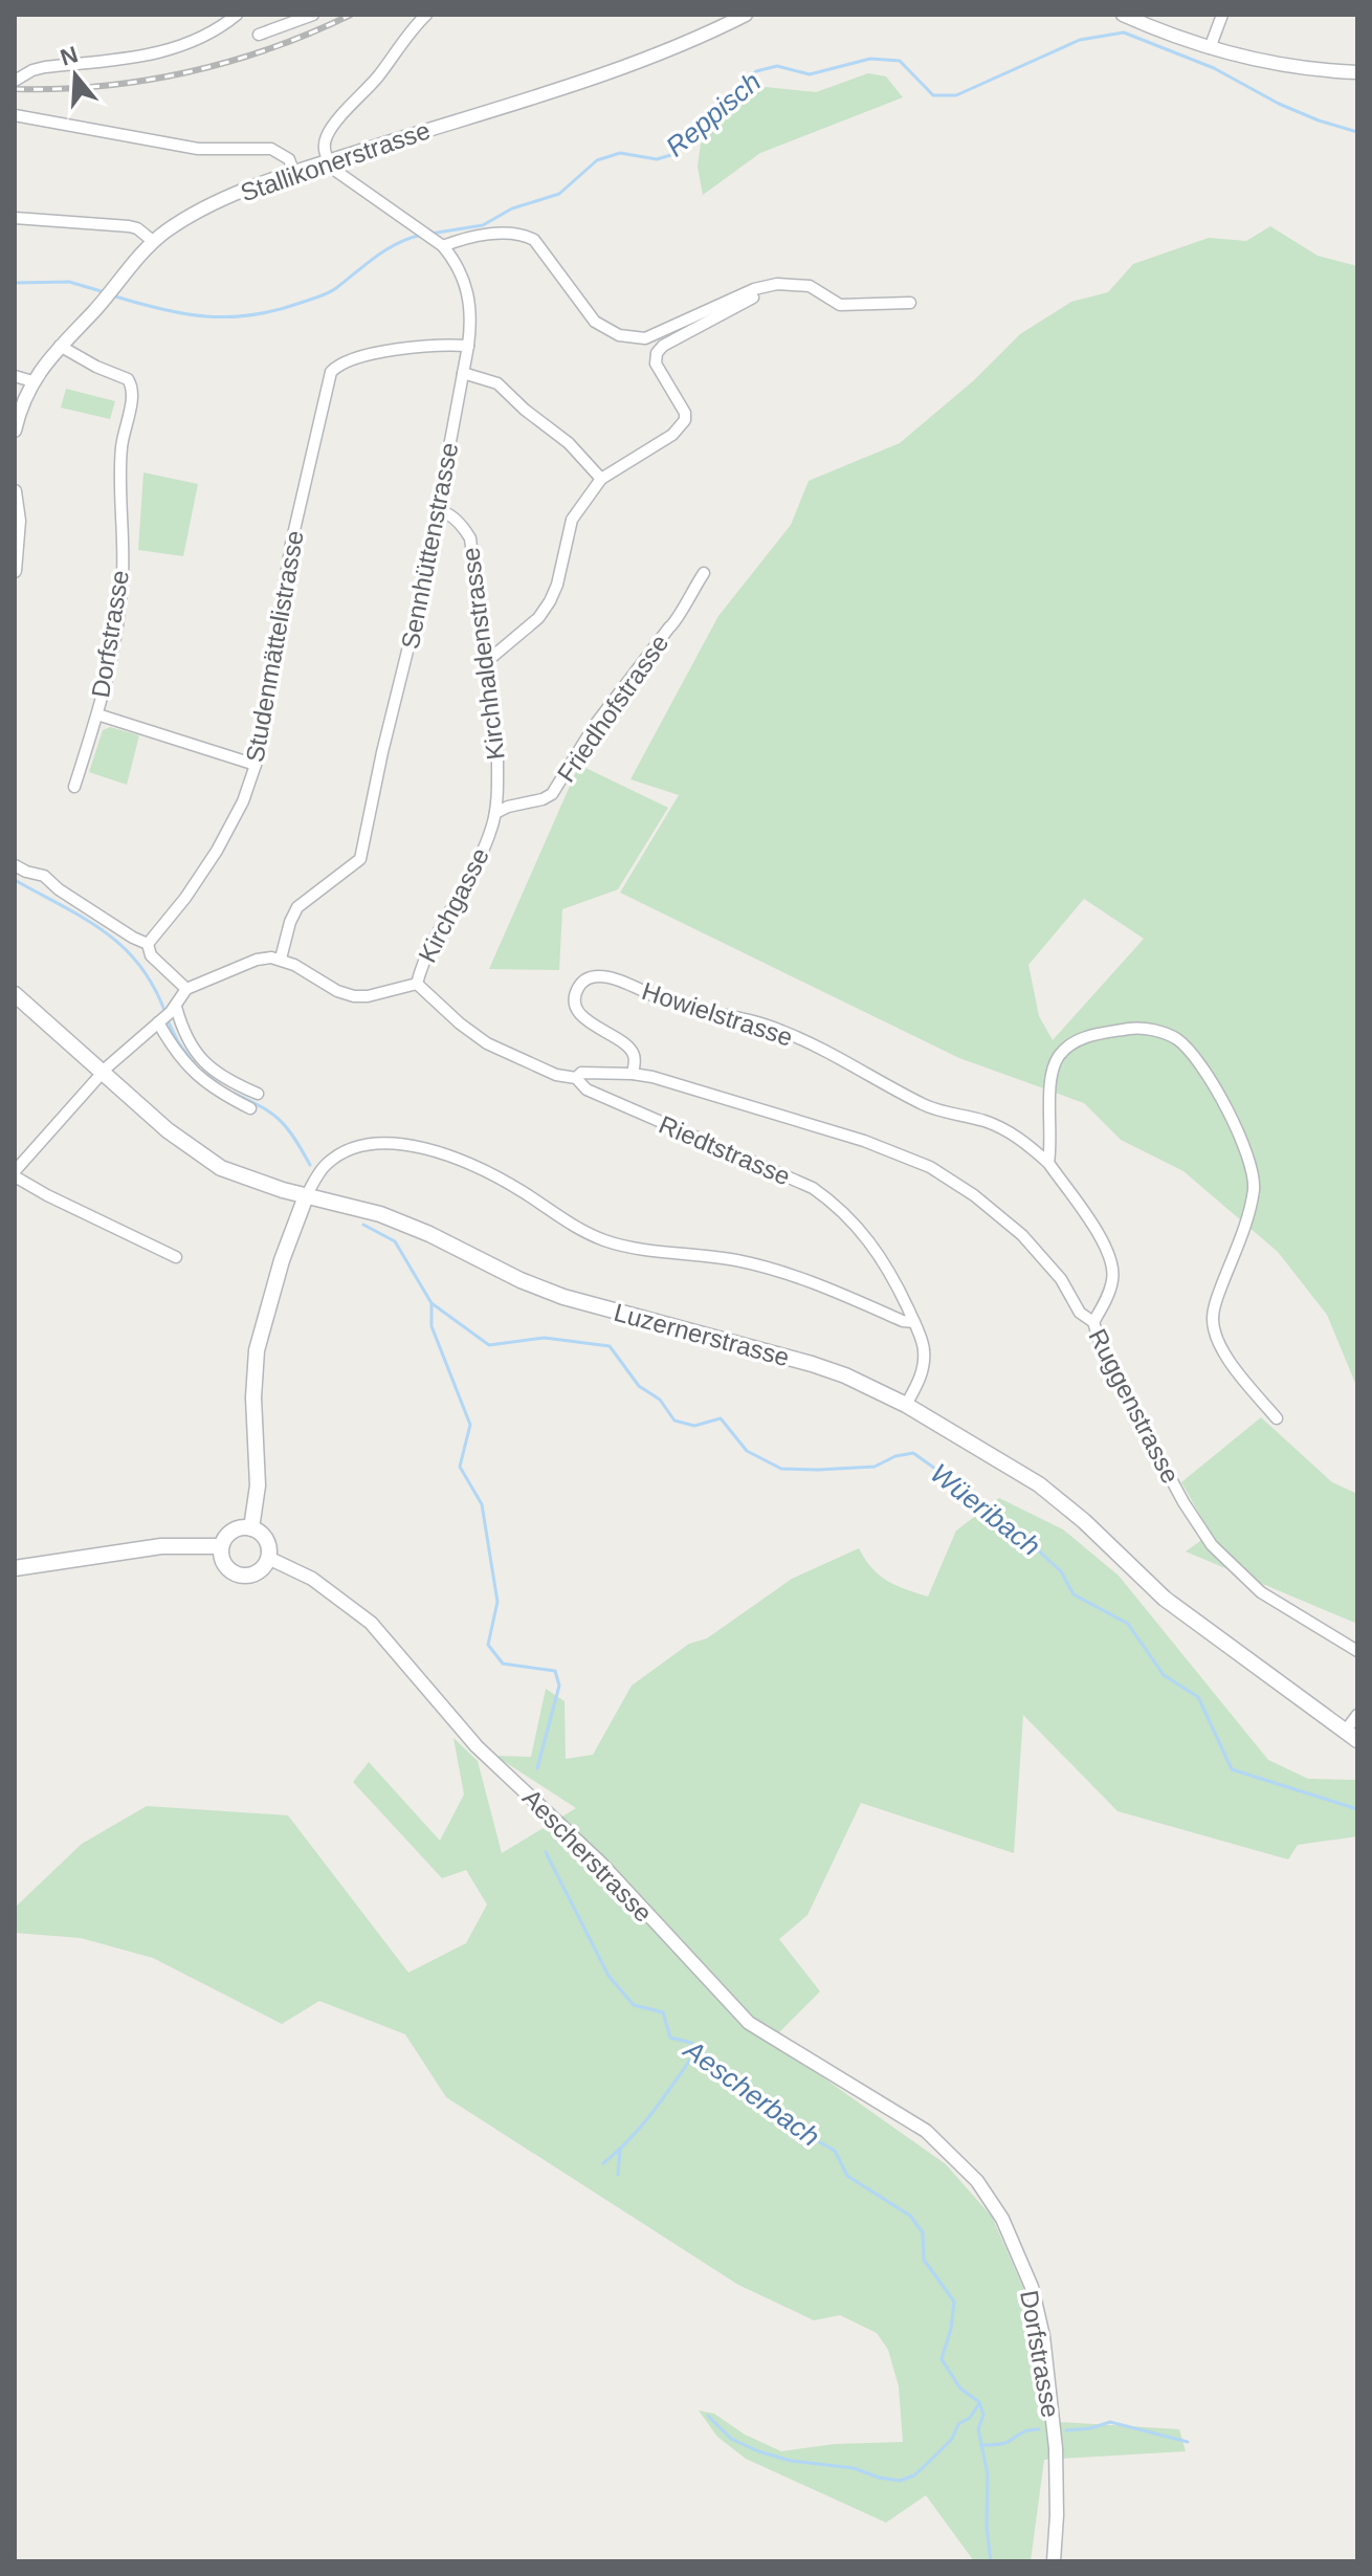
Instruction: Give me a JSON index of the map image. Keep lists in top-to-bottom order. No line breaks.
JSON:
{"streets":{"main road":["Luzernerstrasse"],"street":["Stallikonerstrasse","Sennhüttenstrasse","Dorfstrasse","Studenmättelistrasse","Kirchhaldenstrasse","Friedhofstrasse","Kirchgasse","Howielstrasse","Riedtstrasse","Ruggenstrasse","Aescherstrasse"]},"crossings":[["Stallikonerstrasse","Sennhüttenstrasse"],["Stallikonerstrasse","Dorfstrasse"],["Sennhüttenstrasse","Studenmättelistrasse"],["Sennhüttenstrasse","Kirchhaldenstrasse"],["Sennhüttenstrasse","Kirchgasse"],["Dorfstrasse","Aescherstrasse"],["Kirchhaldenstrasse","Friedhofstrasse"],["Kirchhaldenstrasse","Kirchgasse"],["Friedhofstrasse","Kirchgasse"],["Kirchgasse","Riedtstrasse"],["Howielstrasse","Ruggenstrasse"],["Riedtstrasse","Luzernerstrasse"],["Riedtstrasse","Ruggenstrasse"]],"water":["Reppisch","Wüeribach","Aescherbach"],"north":"top"}
